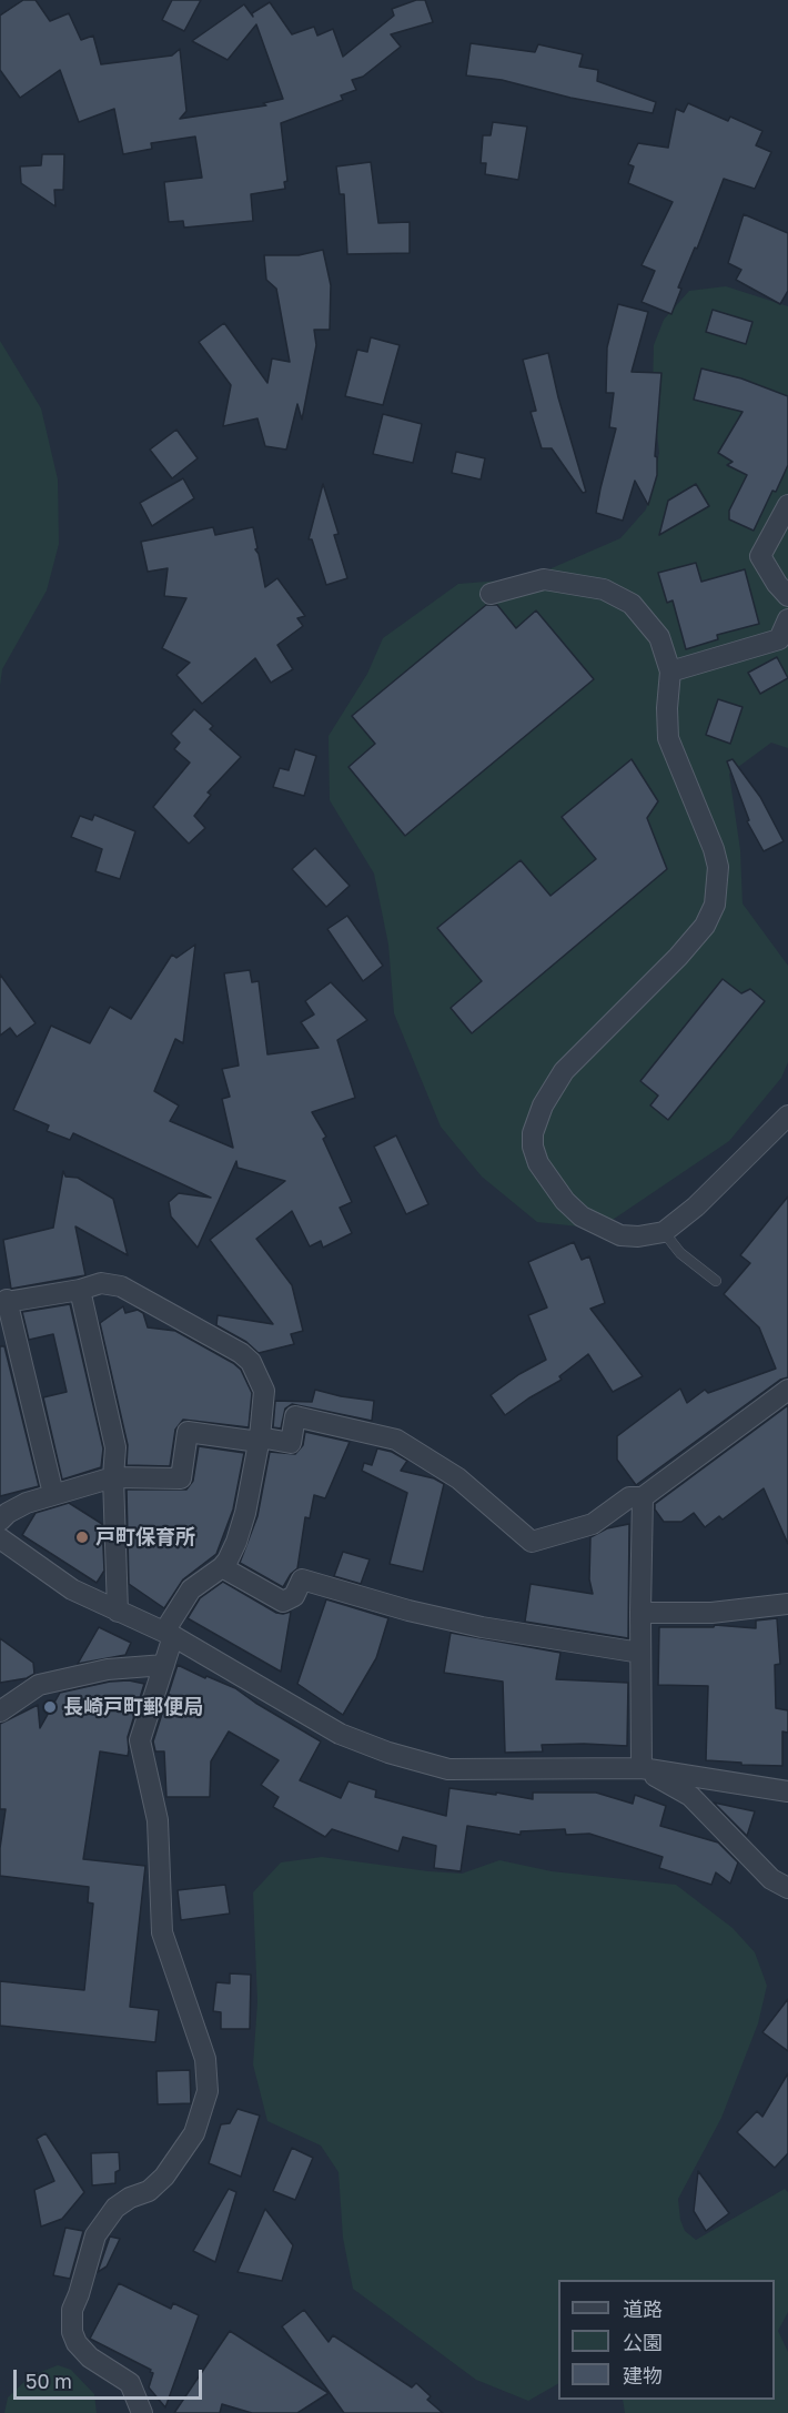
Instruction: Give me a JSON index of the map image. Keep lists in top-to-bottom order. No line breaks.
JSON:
{"places":["戸町保育所","長崎戸町郵便局"],"legend":["道路","公園","建物"],"scale_bar":"50 m"}
